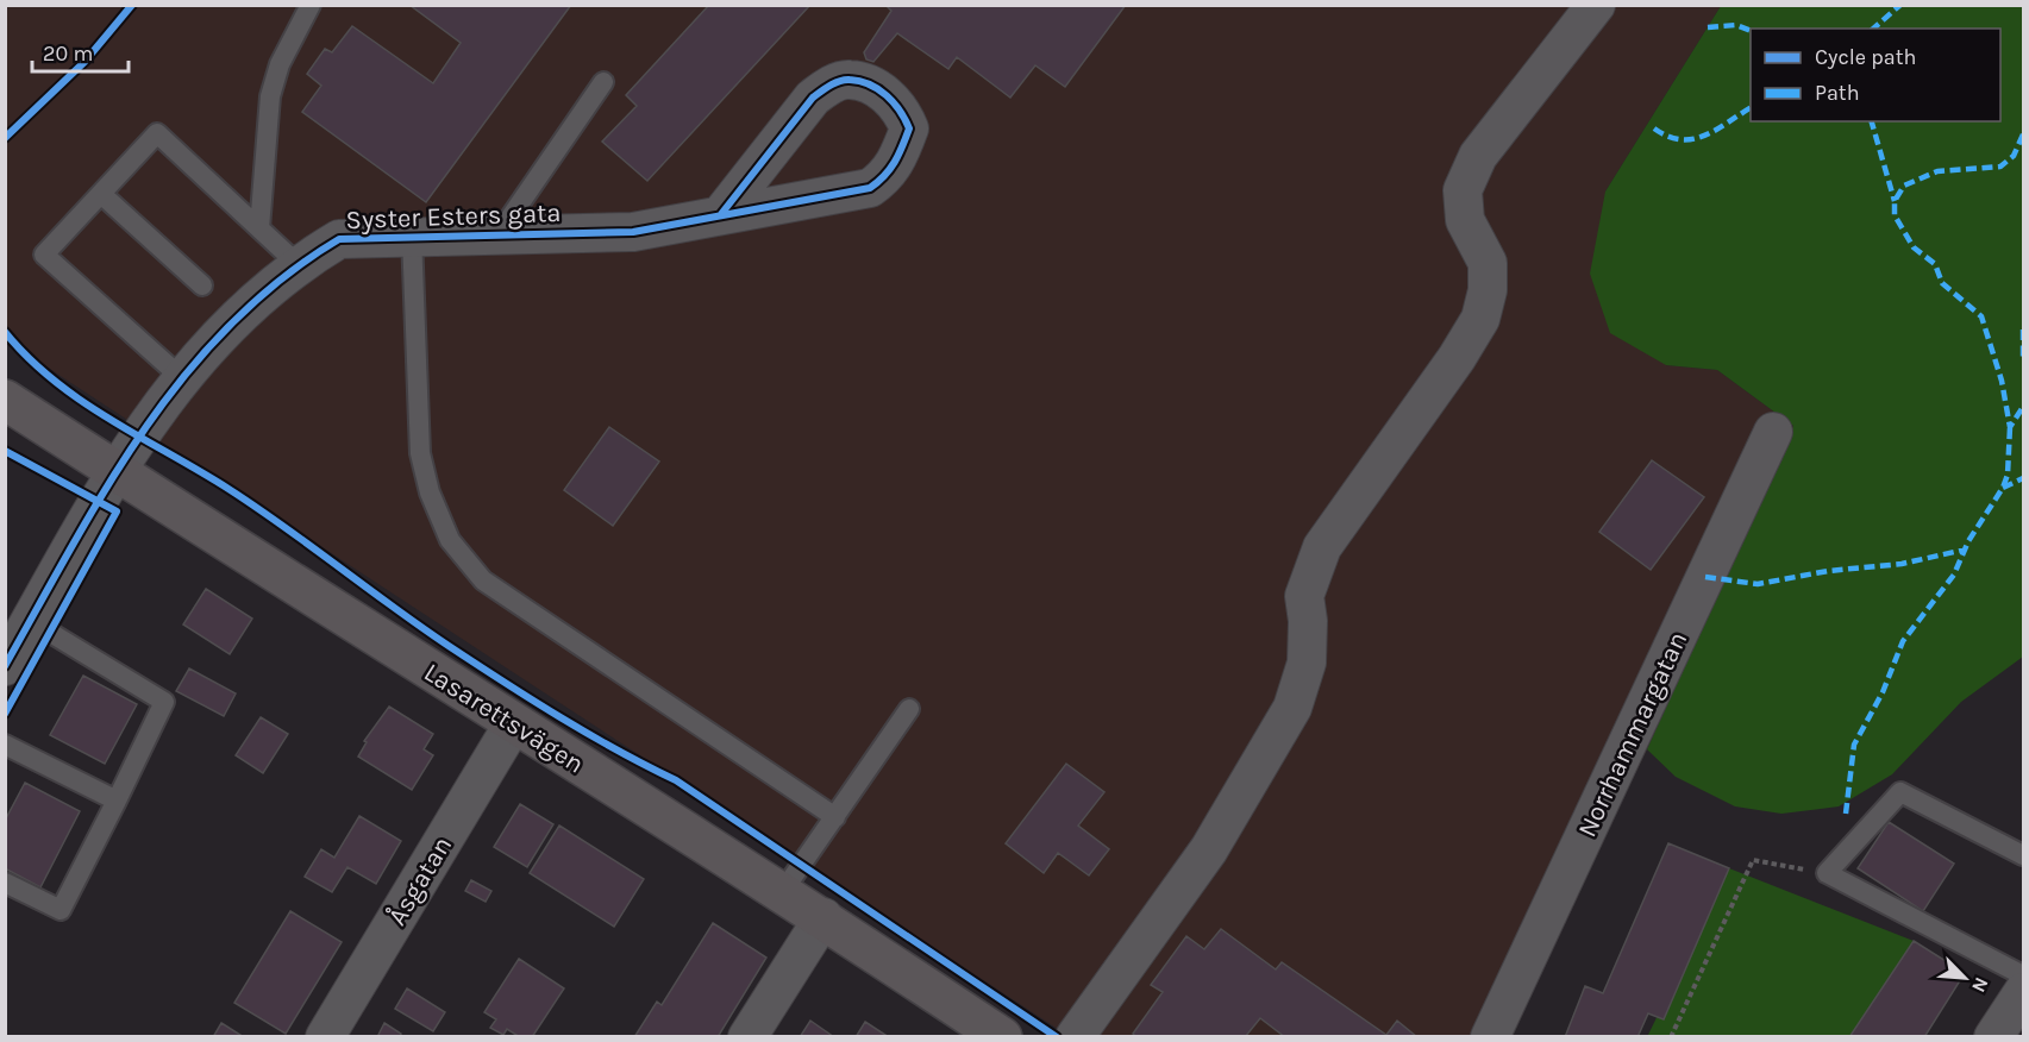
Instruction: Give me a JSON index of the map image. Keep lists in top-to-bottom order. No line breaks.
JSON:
{"streets":{"main road":["Lasarettsvägen"],"street":["Syster Esters gata","Norrhammargatan","Åsgatan"]},"crossings":[["Syster Esters gata","Lasarettsvägen"],["Lasarettsvägen","Åsgatan"]],"legend":["Cycle path","Path"],"scale_bar":"20 m","north":"bottom right"}
